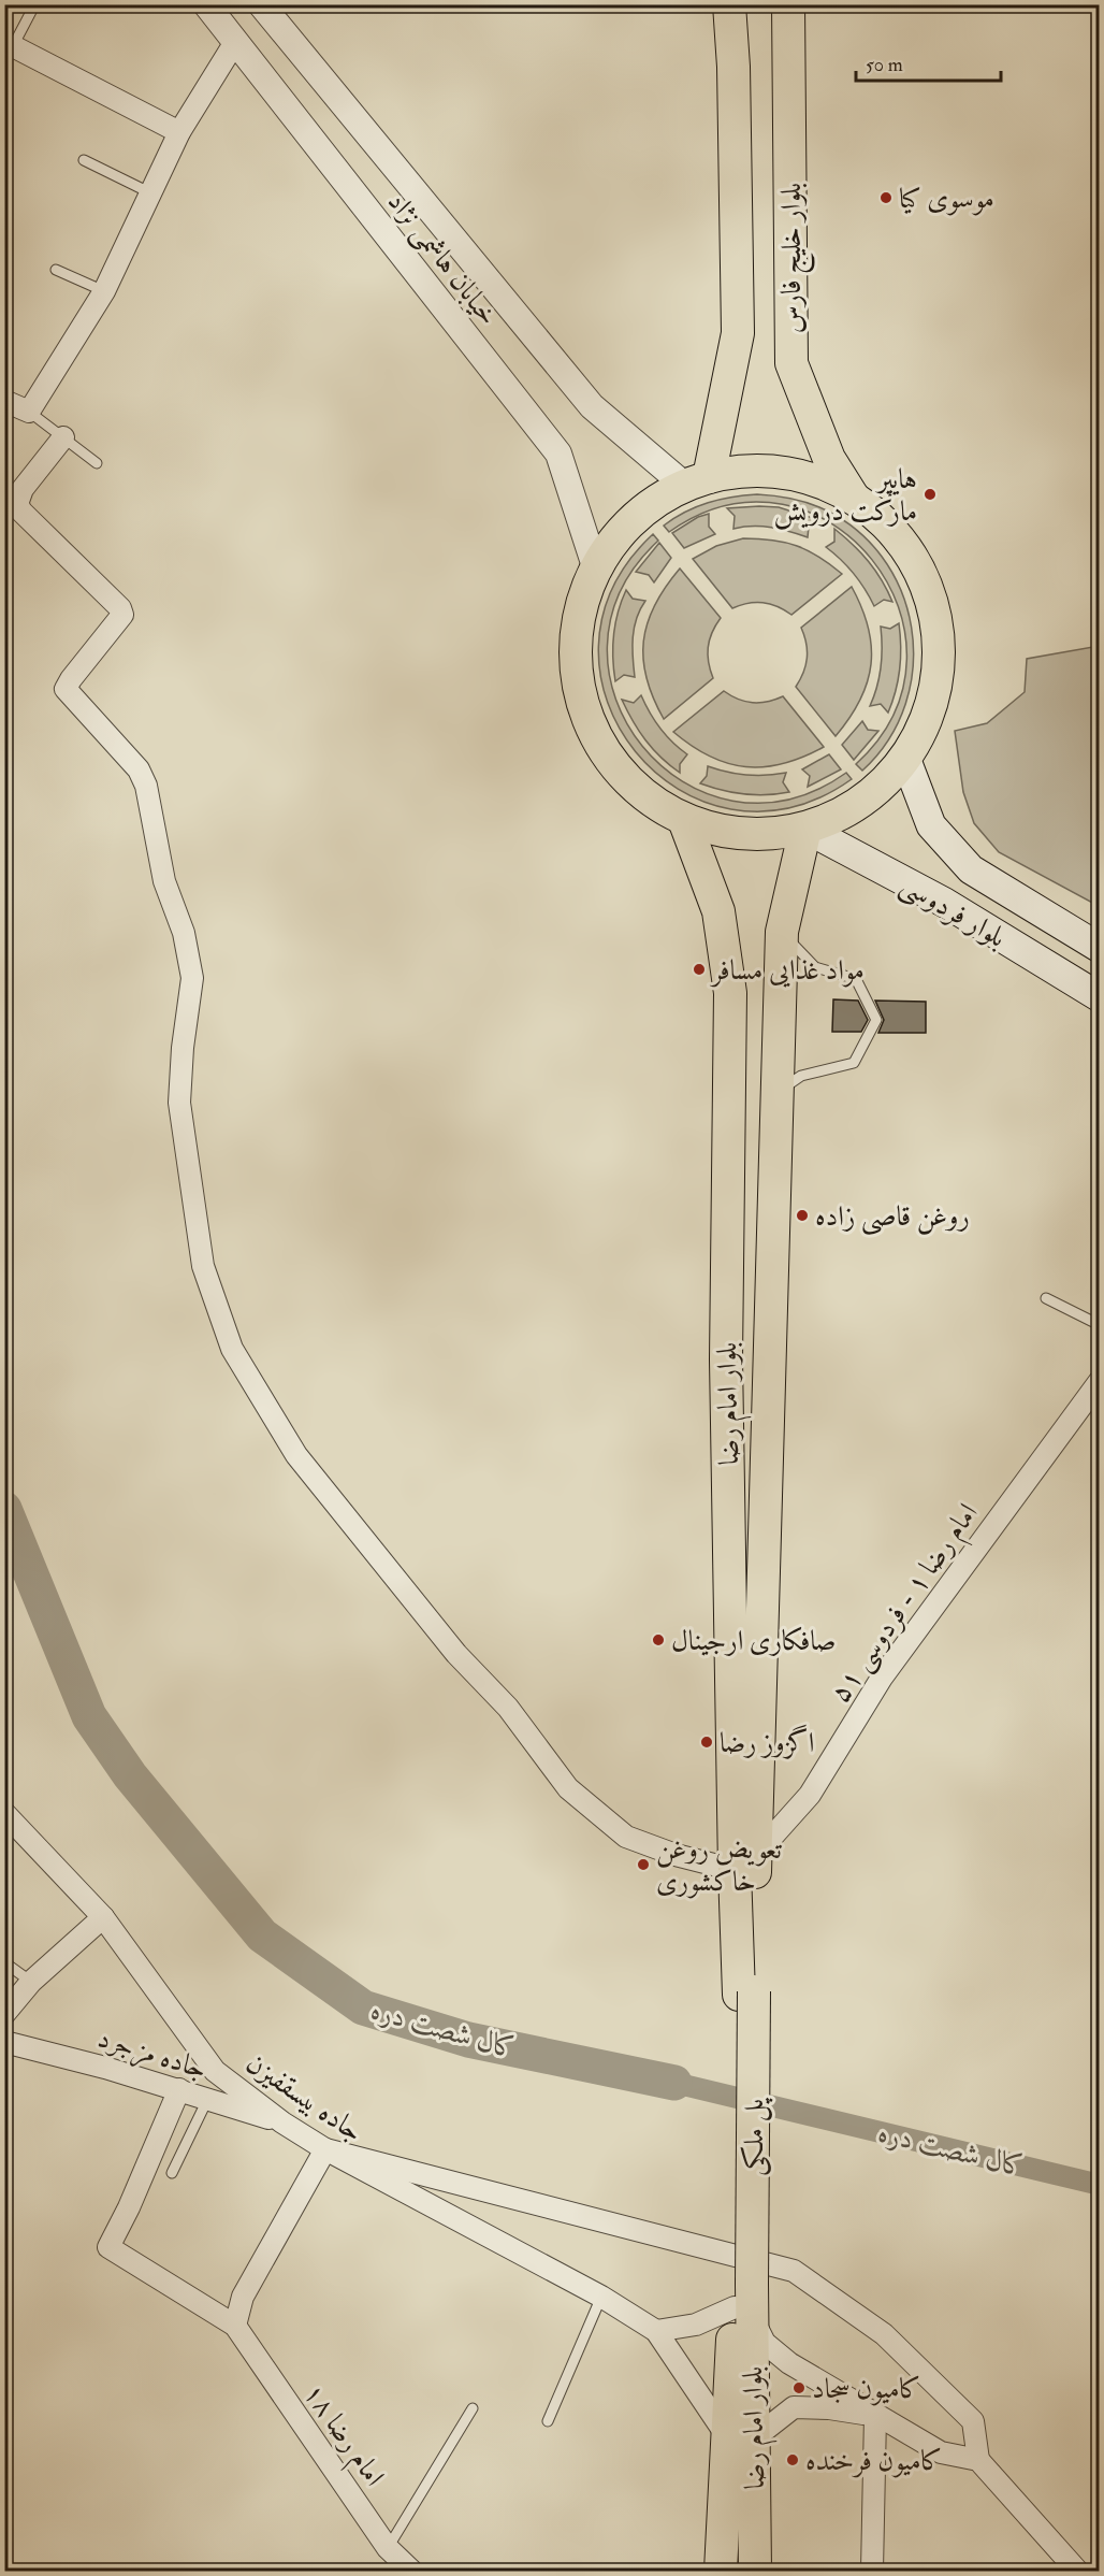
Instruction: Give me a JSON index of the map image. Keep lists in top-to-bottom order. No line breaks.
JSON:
{"streets":{"main road":["بلوار خلیج فارس","بلوار فردوسی","بلوار امام رضا","پل ملکی"],"street":["خیابان هاشمی نژاد","امام رضا ۱ - فردوسی ۵۱","جاده مزجرد","جاده بیسقفیزن","امام رضا ۱۸"]},"crossings":[["خیابان هاشمی نژاد","بلوار خلیج فارس"],["بلوار فردوسی","بلوار امام رضا"],["بلوار امام رضا","امام رضا ۱ - فردوسی ۵۱"],["بلوار امام رضا","پل ملکی"],["جاده مزجرد","جاده بیسقفیزن"]],"water":["کال شصت دره"],"places":["موسوی کیا","هایپر مارکت درویش","مواد غذایی مسافر","روغن قاصی زاده","صافکاری ارجینال","اگزوز رضا","تعویض روغن خاکشوری","کامیون سجاد","کامیون فرخنده"],"scale_bar":"50 m"}
